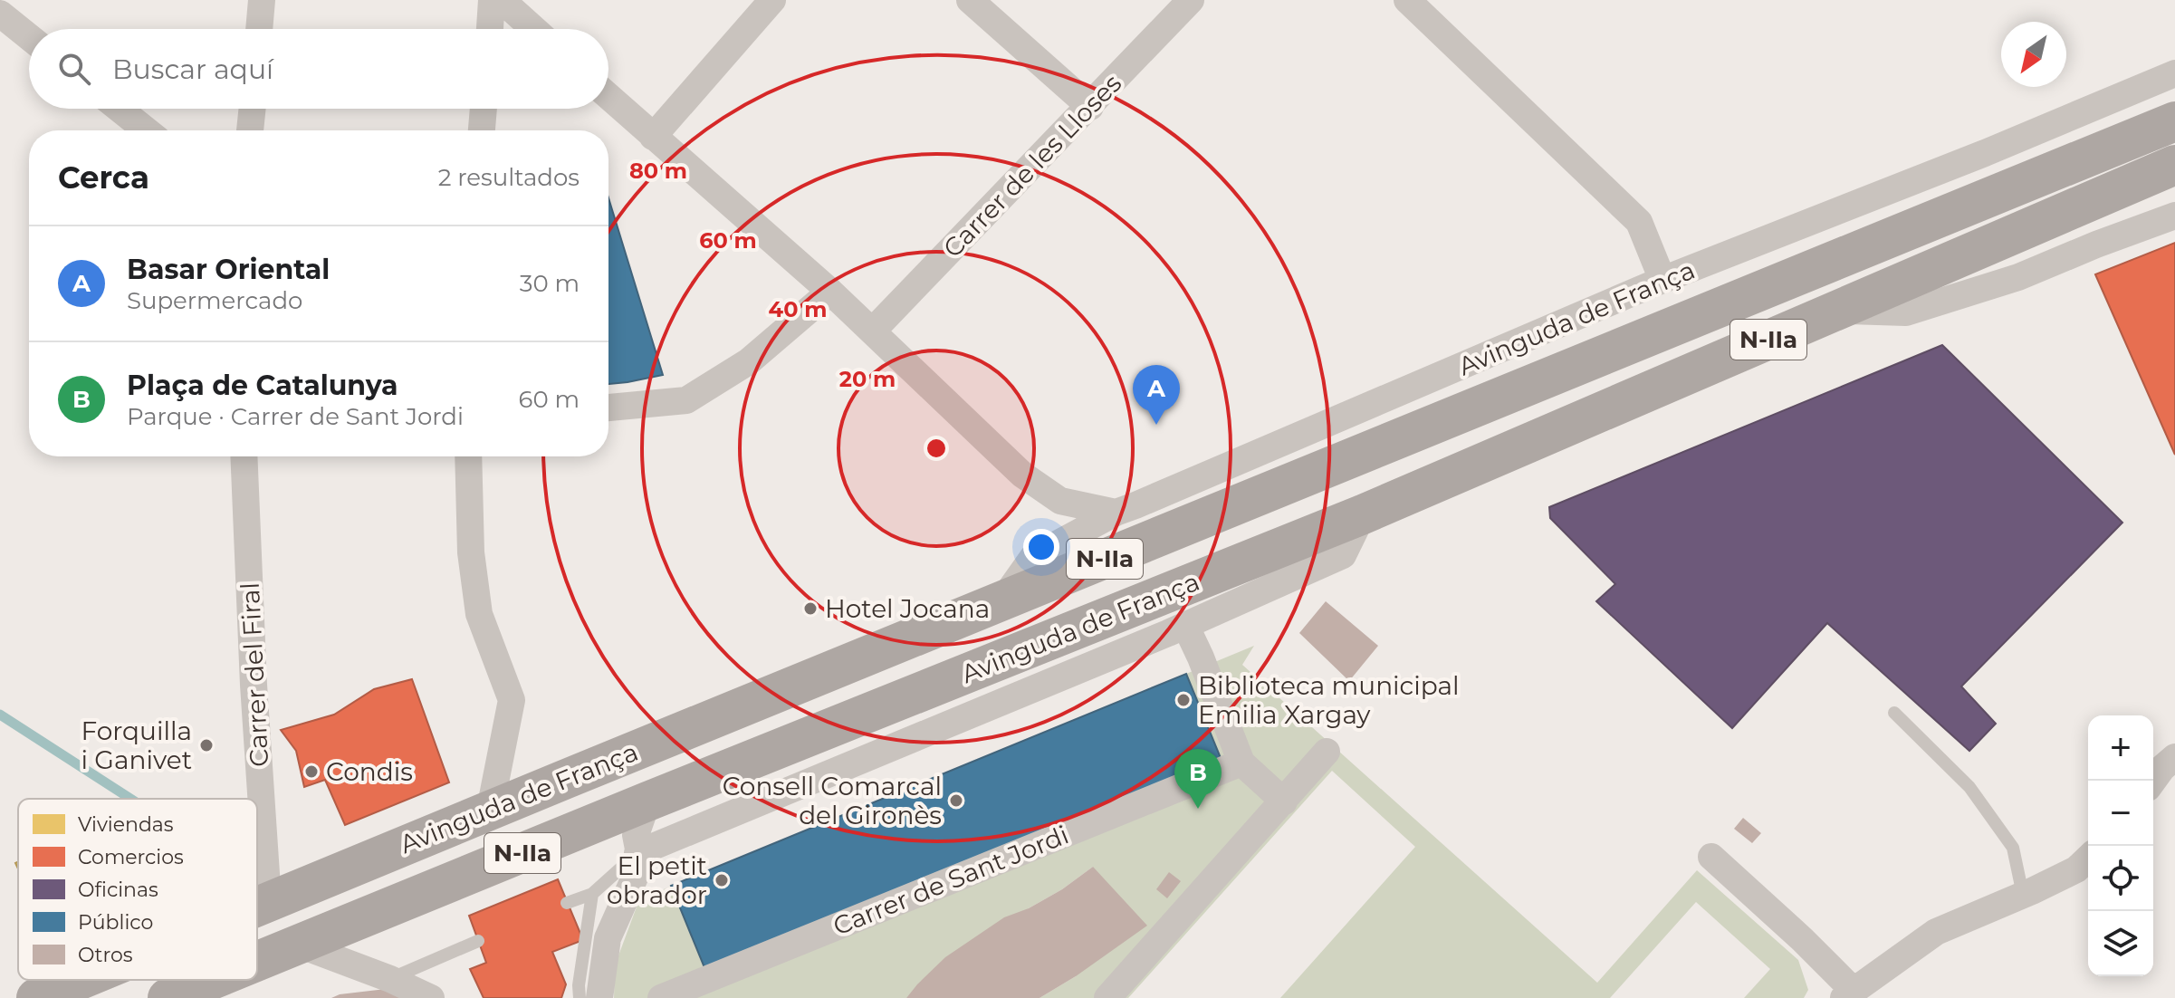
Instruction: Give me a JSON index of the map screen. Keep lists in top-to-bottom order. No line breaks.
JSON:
{"streets":{"main road":["Avinguda de França","N-IIa"],"street":["Carrer de les Lloses","Carrer del Firal","Carrer de Sant Jordi"]},"crossings":[["Avinguda de França","Carrer del Firal"]],"places":["Hotel Jocana","Biblioteca municipal Emilia Xargay","Forquilla i Ganivet","Condis","Consell Comarcal del Gironès","El petit obrador"],"legend":["Viviendas","Comercios","Oficinas","Público","Otros"],"north":"bottom left","page":{"search":"Buscar aquí","heading":["Cerca","2 resultados"],"list":[{"mark":"A","name":"Basar Oriental","note":"Supermercado","value":"30 m"},{"mark":"B","name":"Plaça de Catalunya","note":"Parque · Carrer de Sant Jordi","value":"60 m"}],"pins":["A","B"],"map_buttons":["+","−"]},"rings":["80 m","60 m","40 m","20 m"]}
